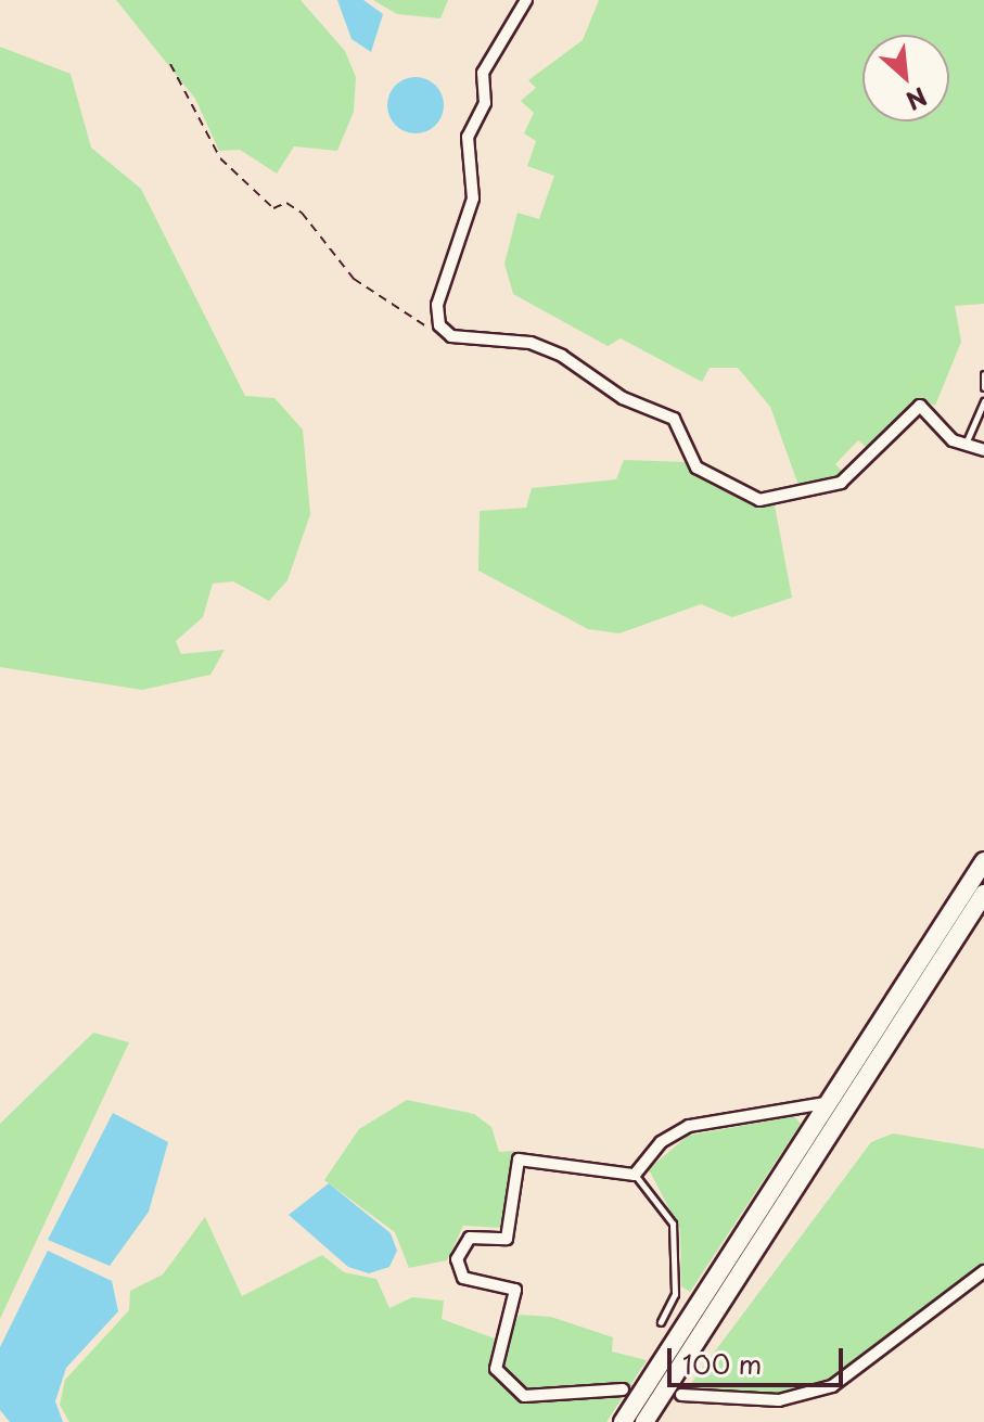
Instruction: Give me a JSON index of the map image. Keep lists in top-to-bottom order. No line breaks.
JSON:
{"scale_bar":"100 m","north":"bottom right"}
